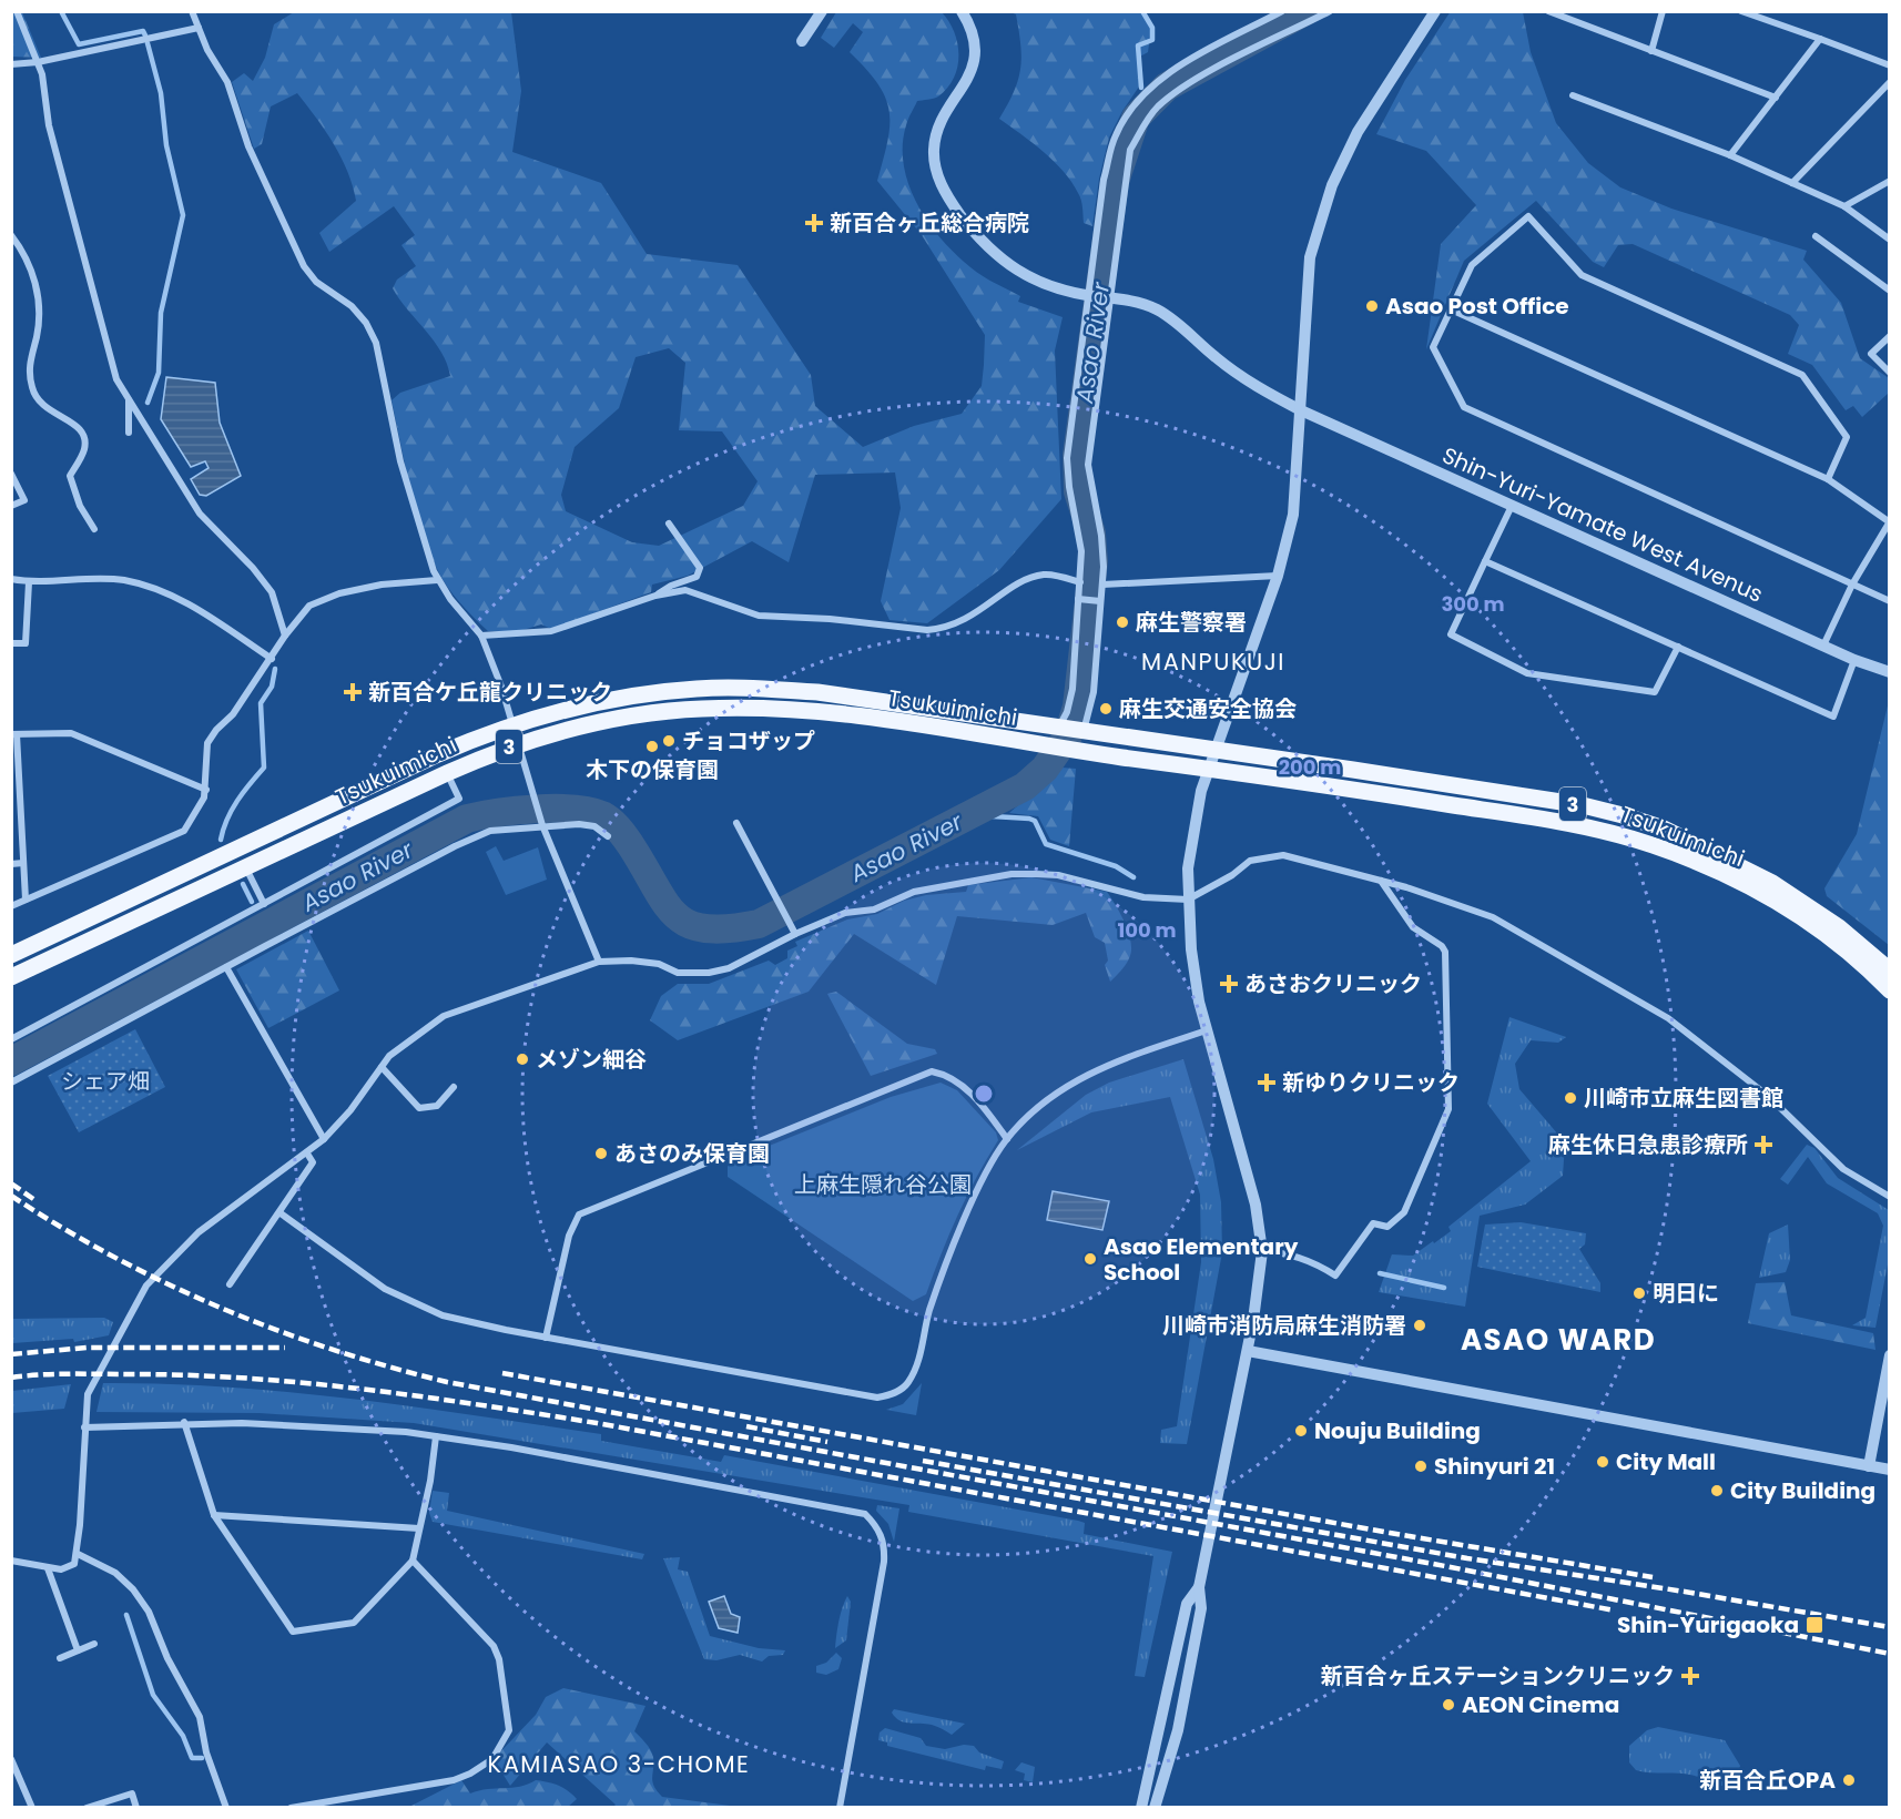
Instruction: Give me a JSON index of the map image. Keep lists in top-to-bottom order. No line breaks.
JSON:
{"streets":{"main road":["Tsukuimichi","3"],"street":["Shin-Yuri-Yamate West Avenus"]},"districts":["MANPUKUJI","ASAO WARD","KAMIASAO 3-CHOME"],"water":["Asao River"],"parks":["シェア畑","上麻生隠れ谷公園"],"places":{"health":["新百合ヶ丘総合病院","新百合ケ丘龍クリニック","あさおクリニック","新ゆりクリニック","麻生休日急患診療所","新百合ヶ丘ステーションクリニック"],"other":["Asao Post Office","麻生警察署","麻生交通安全協会","チョコザップ","木下の保育園","メゾン細谷","川崎市立麻生図書館","あさのみ保育園","Asao Elementary School","明日に","川崎市消防局麻生消防署","Nouju Building","City Mall","Shinyuri 21","City Building","AEON Cinema","新百合丘OPA"],"transit":["Shin-Yurigaoka"]},"rings":["300 m","200 m","100 m"]}
